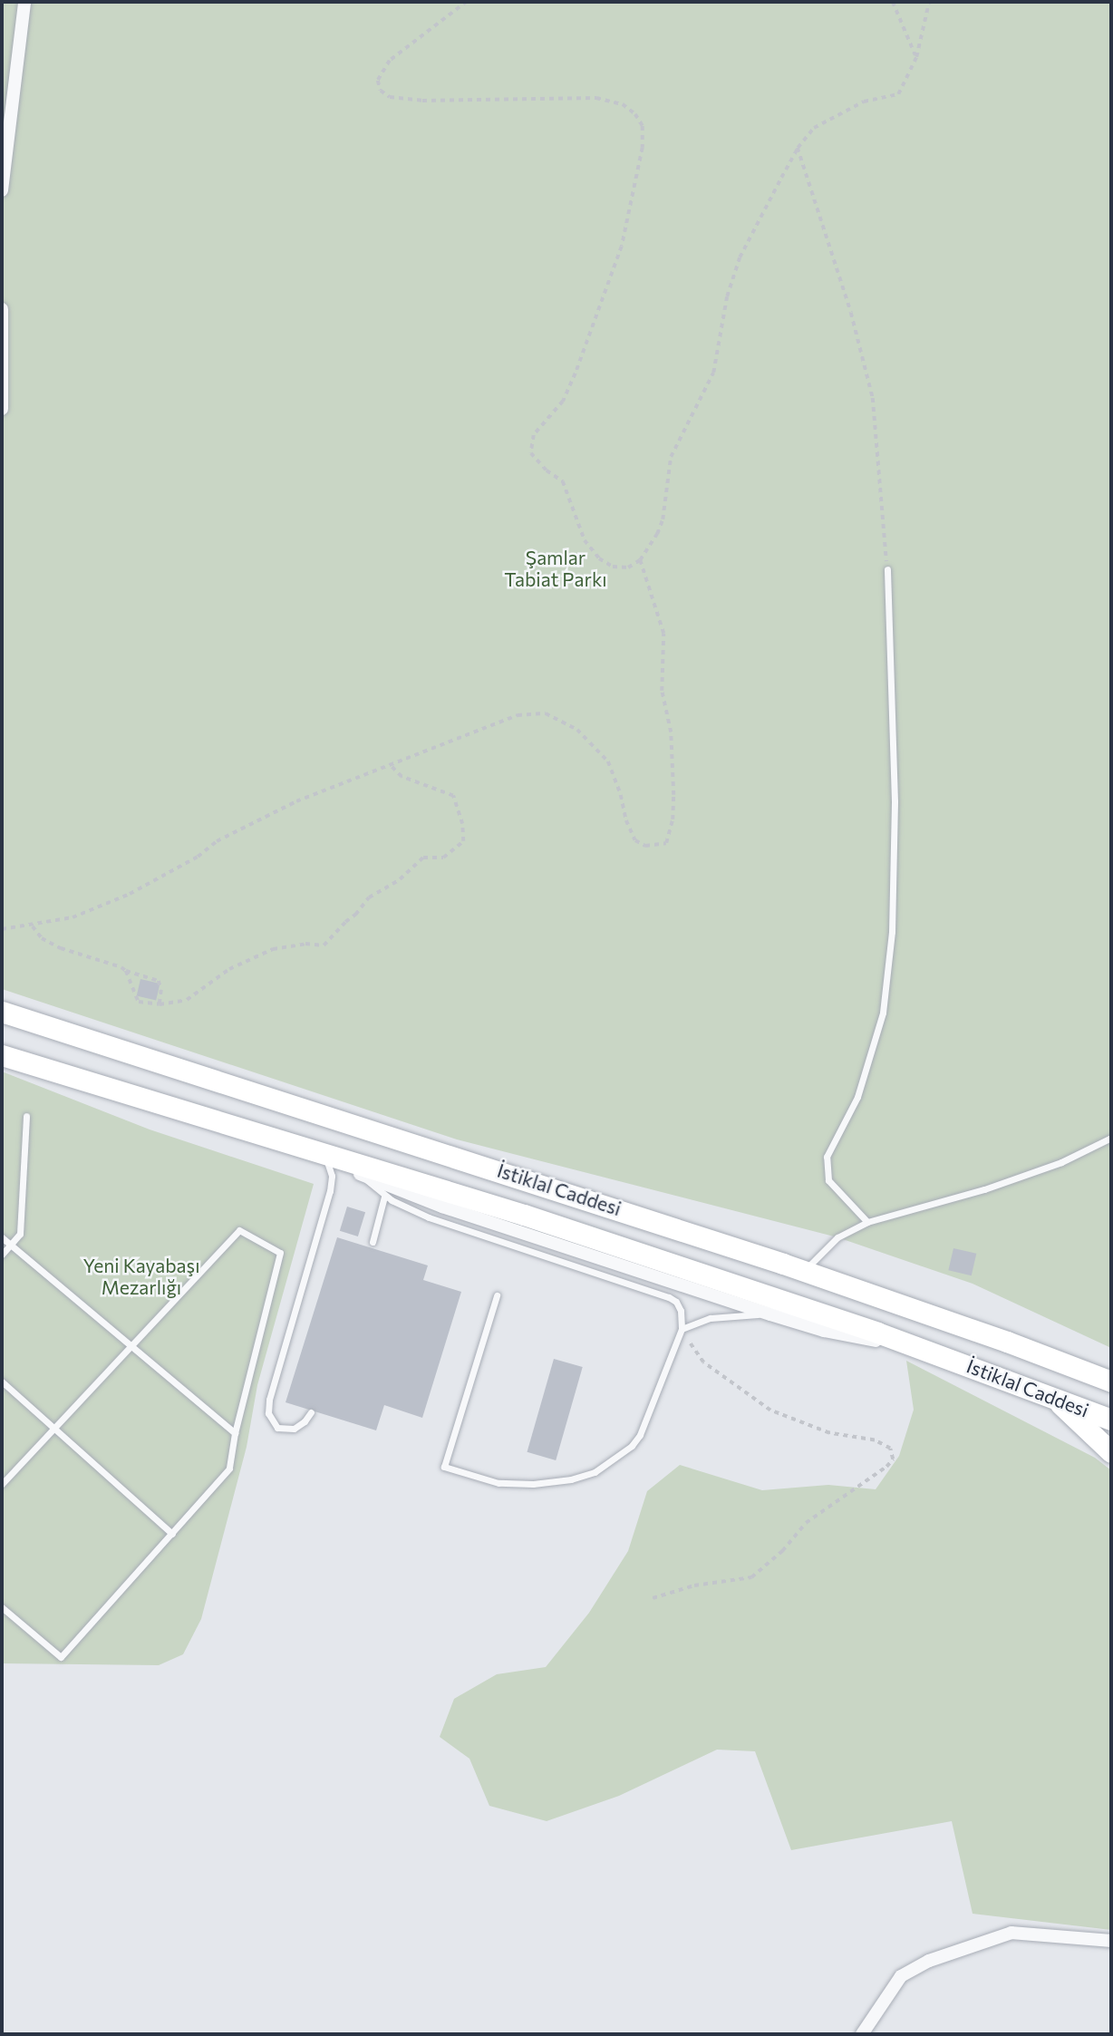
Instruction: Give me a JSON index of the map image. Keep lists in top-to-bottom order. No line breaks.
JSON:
{"streets":{"main road":["İstiklal Caddesi"]},"parks":["Şamlar Tabiat Parkı","Yeni Kayabaşı Mezarlığı"]}
